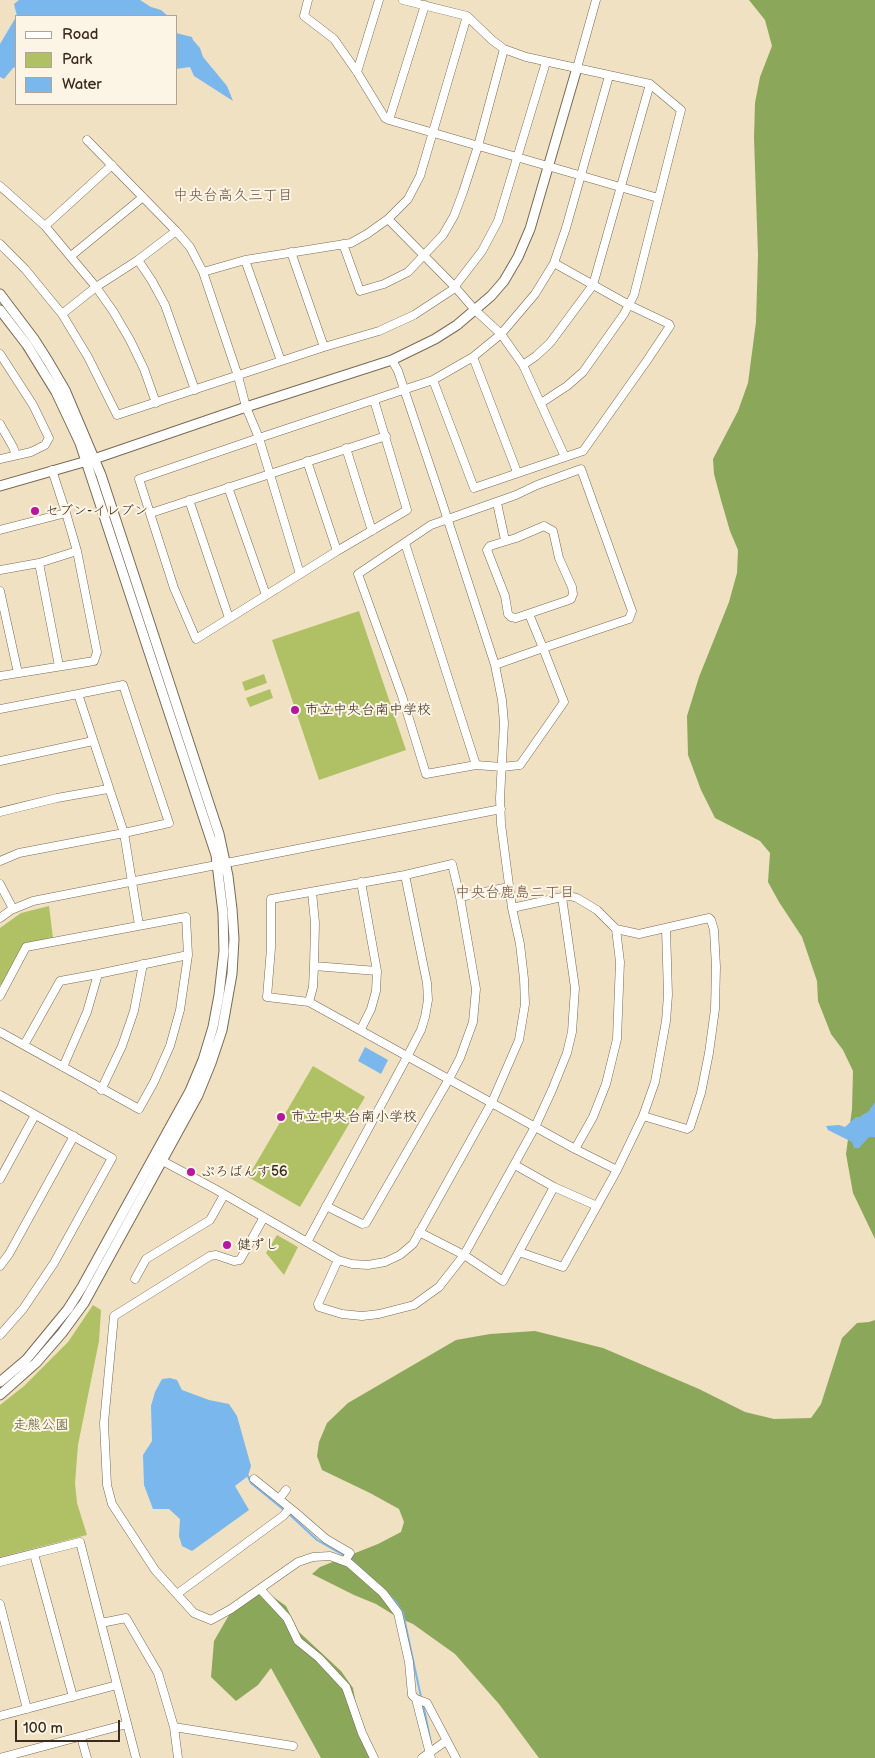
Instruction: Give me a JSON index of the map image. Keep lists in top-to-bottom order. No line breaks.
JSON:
{"districts":["中央台高久三丁目","中央台鹿島二丁目"],"parks":["走熊公園"],"places":["セブン-イレブン","市立中央台南中学校","市立中央台南小学校","ぷろばんす56","健ずし"],"legend":["Road","Park","Water"],"scale_bar":"100 m"}
